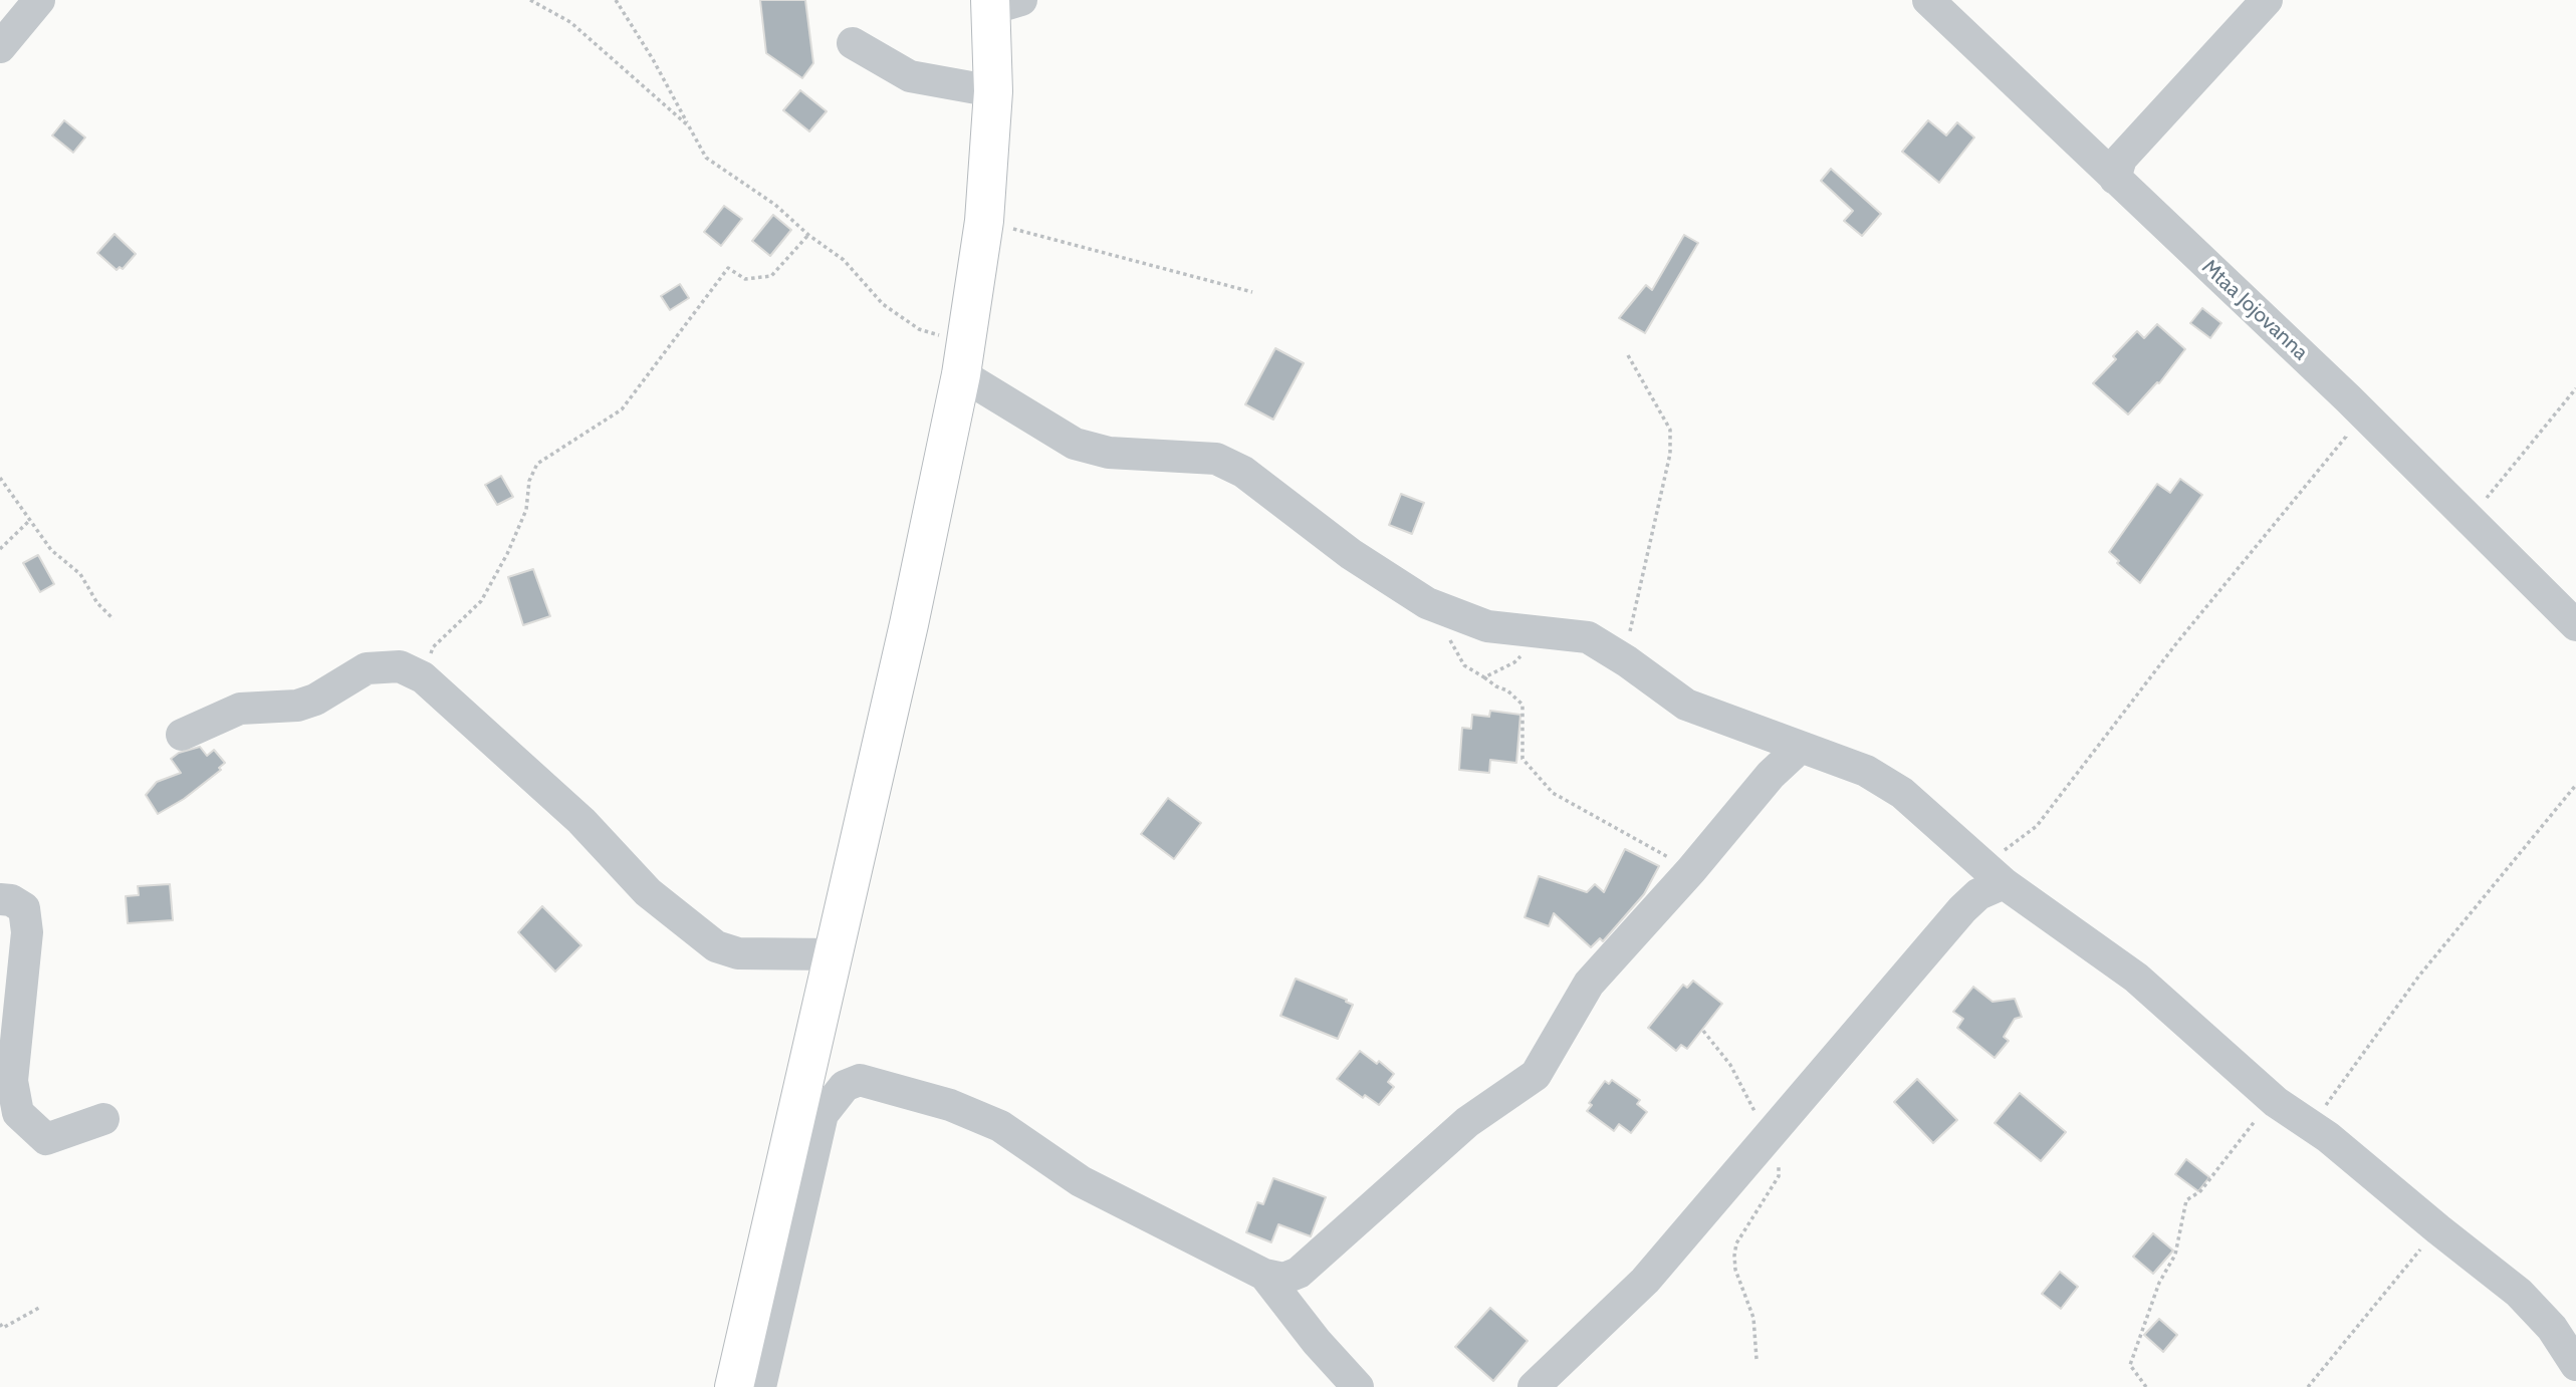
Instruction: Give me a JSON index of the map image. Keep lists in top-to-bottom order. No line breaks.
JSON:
{"streets":{"street":["Mtaa Jojovanna"]}}
